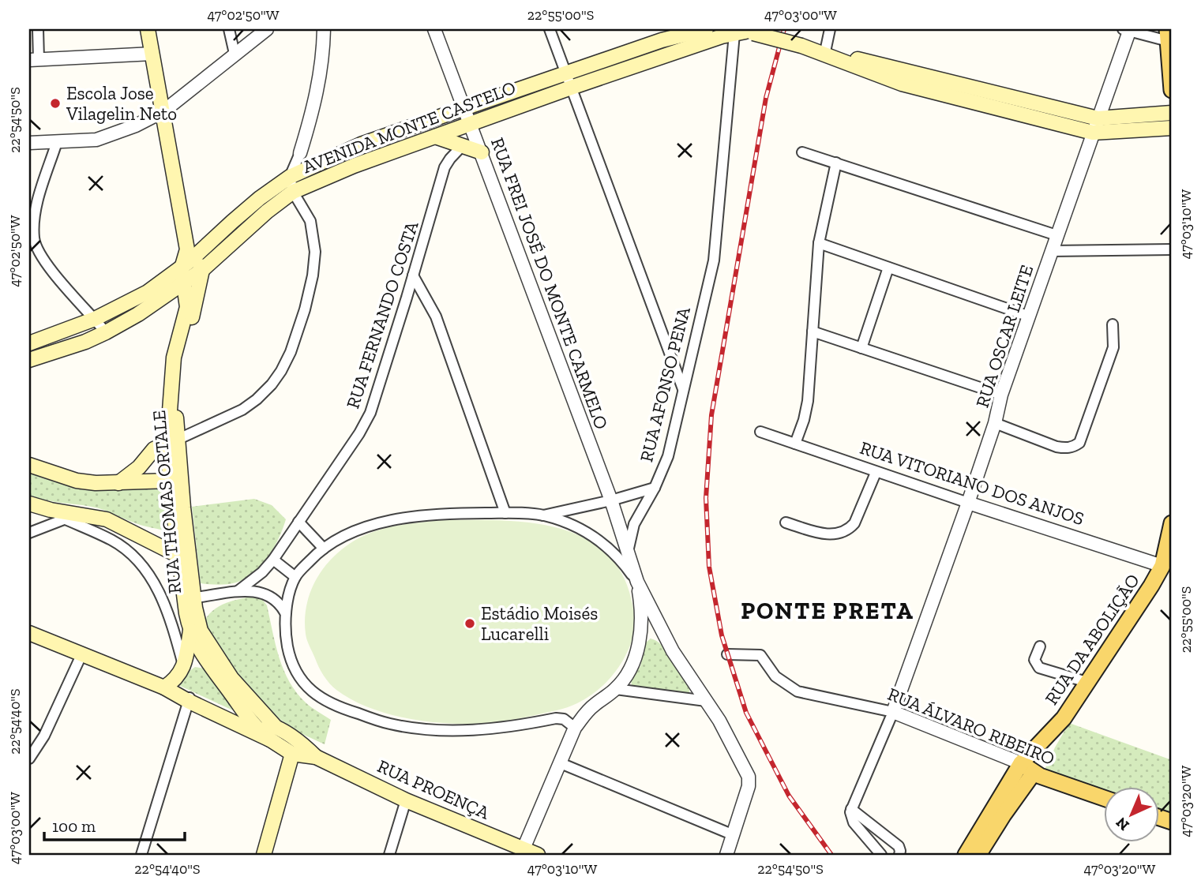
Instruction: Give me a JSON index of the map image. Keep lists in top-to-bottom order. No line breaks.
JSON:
{"streets":{"main road":["AVENIDA MONTE CASTELO","RUA THOMAS ORTALE","RUA DA ABOLIÇÃO","RUA ÁLVARO RIBEIRO","RUA PROENÇA"],"street":["RUA FREI JOSÉ DO MONTE CARMELO","RUA FERNANDO COSTA","RUA OSCAR LEITE","RUA AFONSO PENA","RUA VITORIANO DOS ANJOS"]},"crossings":[["AVENIDA MONTE CASTELO","RUA FREI JOSÉ DO MONTE CARMELO"],["AVENIDA MONTE CASTELO","RUA AFONSO PENA"],["AVENIDA MONTE CASTELO","RUA THOMAS ORTALE"],["RUA FREI JOSÉ DO MONTE CARMELO","RUA AFONSO PENA"],["RUA OSCAR LEITE","RUA VITORIANO DOS ANJOS"],["RUA OSCAR LEITE","RUA ÁLVARO RIBEIRO"],["RUA VITORIANO DOS ANJOS","RUA DA ABOLIÇÃO"],["RUA THOMAS ORTALE","RUA PROENÇA"],["RUA DA ABOLIÇÃO","RUA ÁLVARO RIBEIRO"]],"districts":["PONTE PRETA"],"places":["Escola Jose Vilagelin Neto","Estádio Moisés Lucarelli"],"scale_bar":"100 m","north":"bottom left","coordinates":["47°02'50\"W","22°55'00\"S","47°03'00\"W","22°54'50\"S","47°03'10\"W","22°54'40\"S","47°03'20\"W"]}
